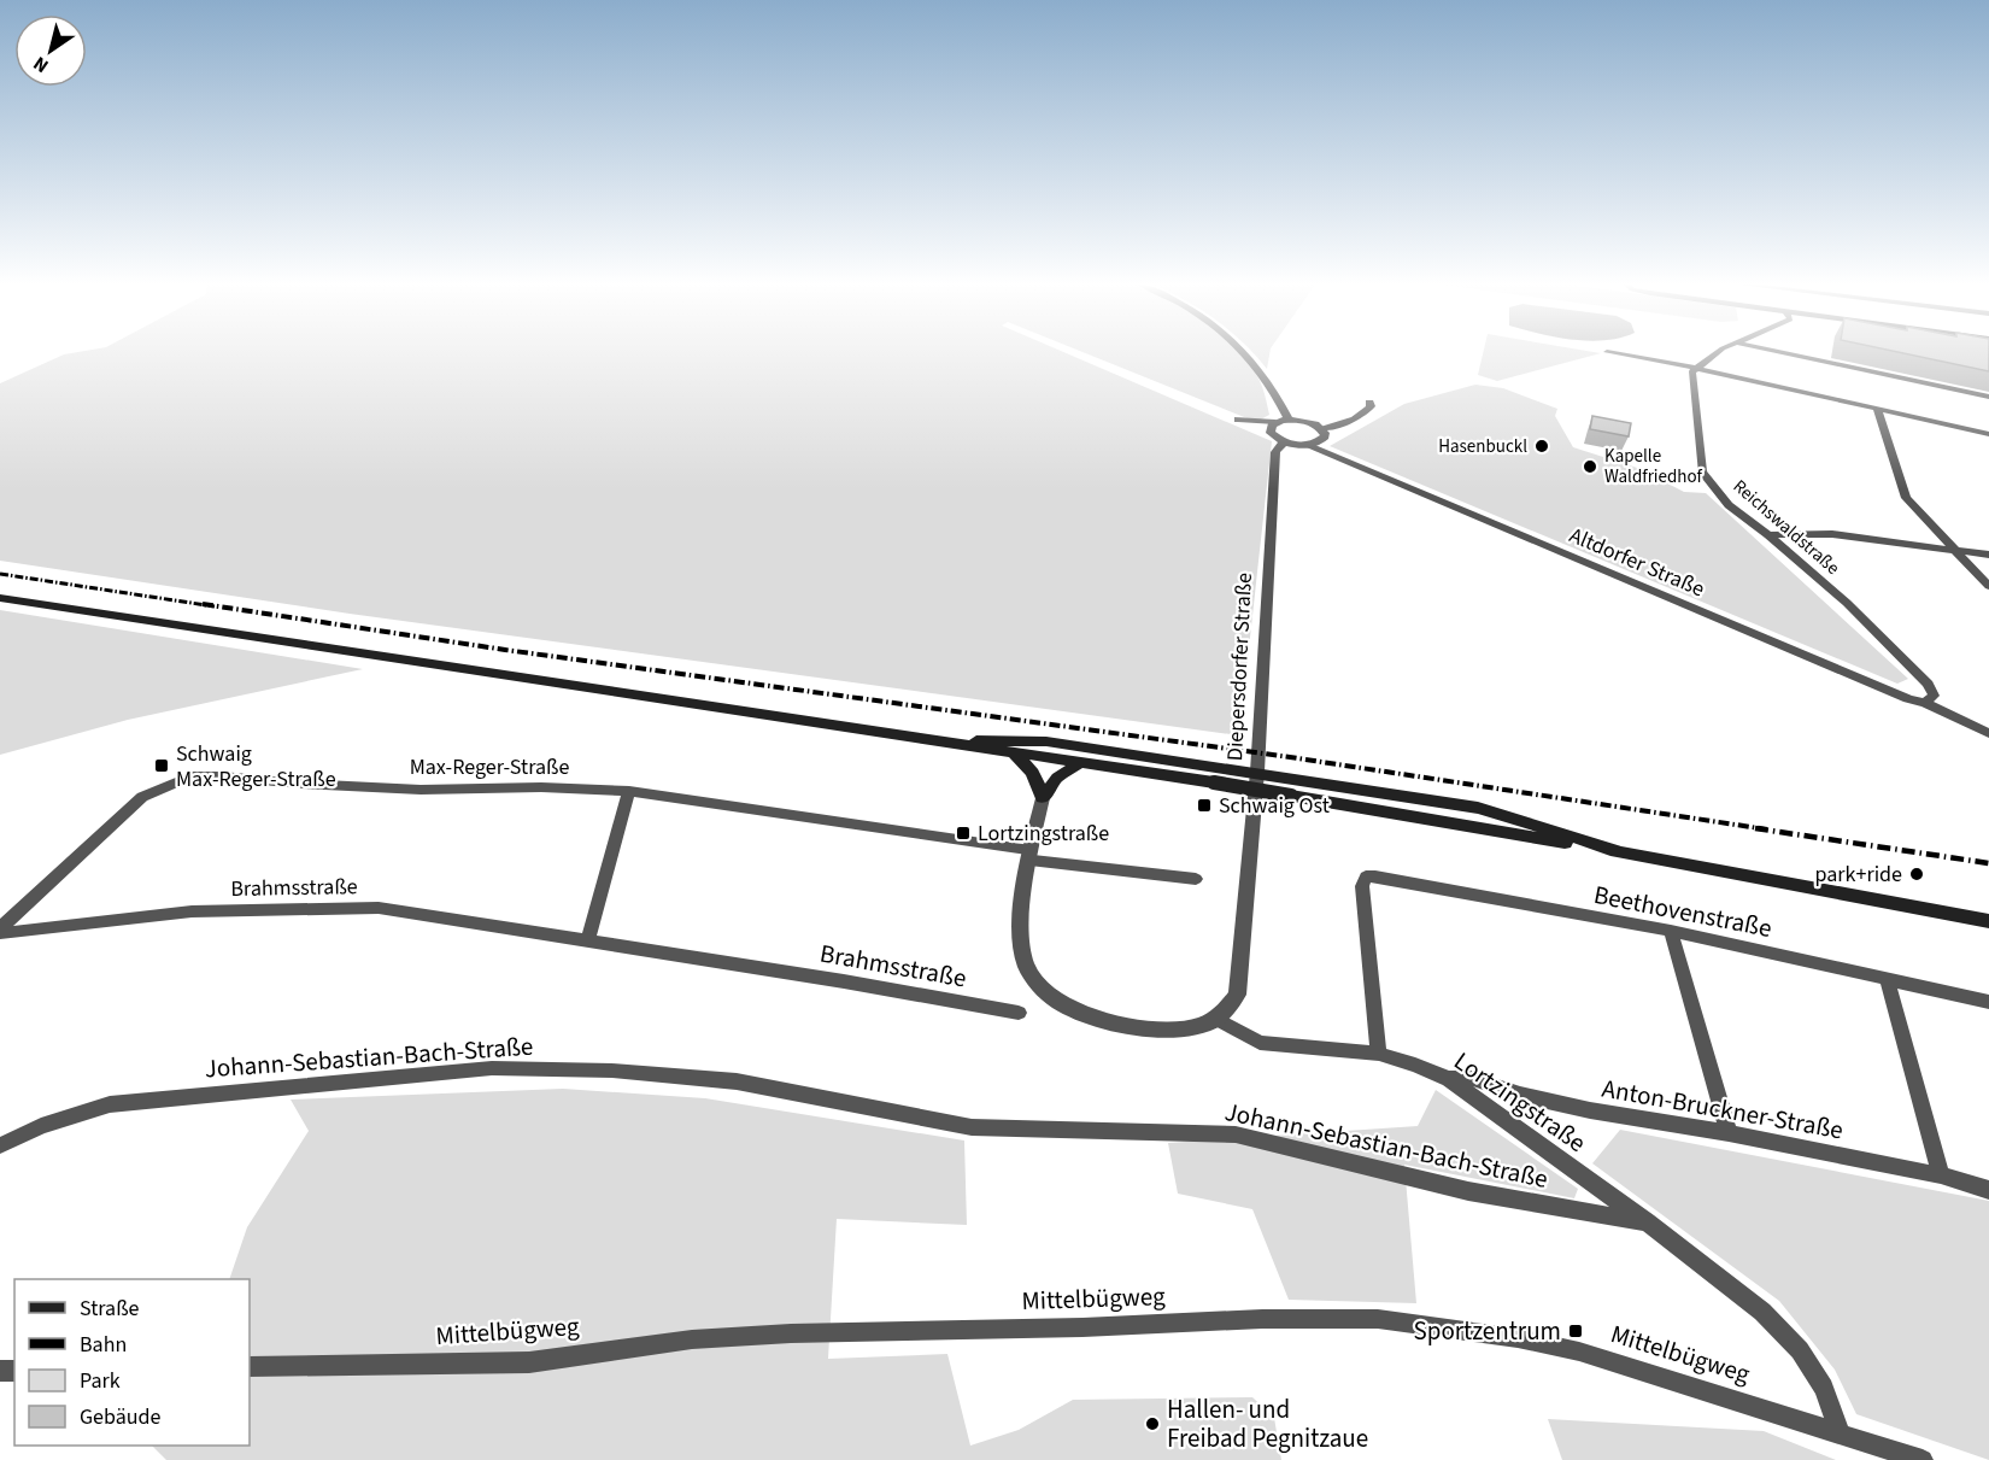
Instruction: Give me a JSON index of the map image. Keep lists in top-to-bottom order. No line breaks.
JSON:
{"streets":{"street":["Reichswaldstraße","Altdorfer Straße","Diepersdorfer Straße","Max-Reger-Straße","Brahmsstraße","Beethovenstraße","Johann-Sebastian-Bach-Straße","Lortzingstraße","Anton-Bruckner-Straße","Mittelbügweg"]},"crossings":[["Reichswaldstraße","Altdorfer Straße"],["Diepersdorfer Straße","Lortzingstraße"],["Max-Reger-Straße","Brahmsstraße"],["Beethovenstraße","Lortzingstraße"],["Johann-Sebastian-Bach-Straße","Lortzingstraße"],["Lortzingstraße","Anton-Bruckner-Straße"],["Lortzingstraße","Mittelbügweg"]],"places":{"other":["Hasenbuckl","Kapelle Waldfriedhof","park+ride","Hallen- und Freibad Pegnitzaue"],"transit":["Schwaig Max-Reger-Straße","Schwaig Ost","Lortzingstraße","Sportzentrum"]},"legend":["Straße","Bahn","Park","Gebäude"],"north":"bottom left"}
